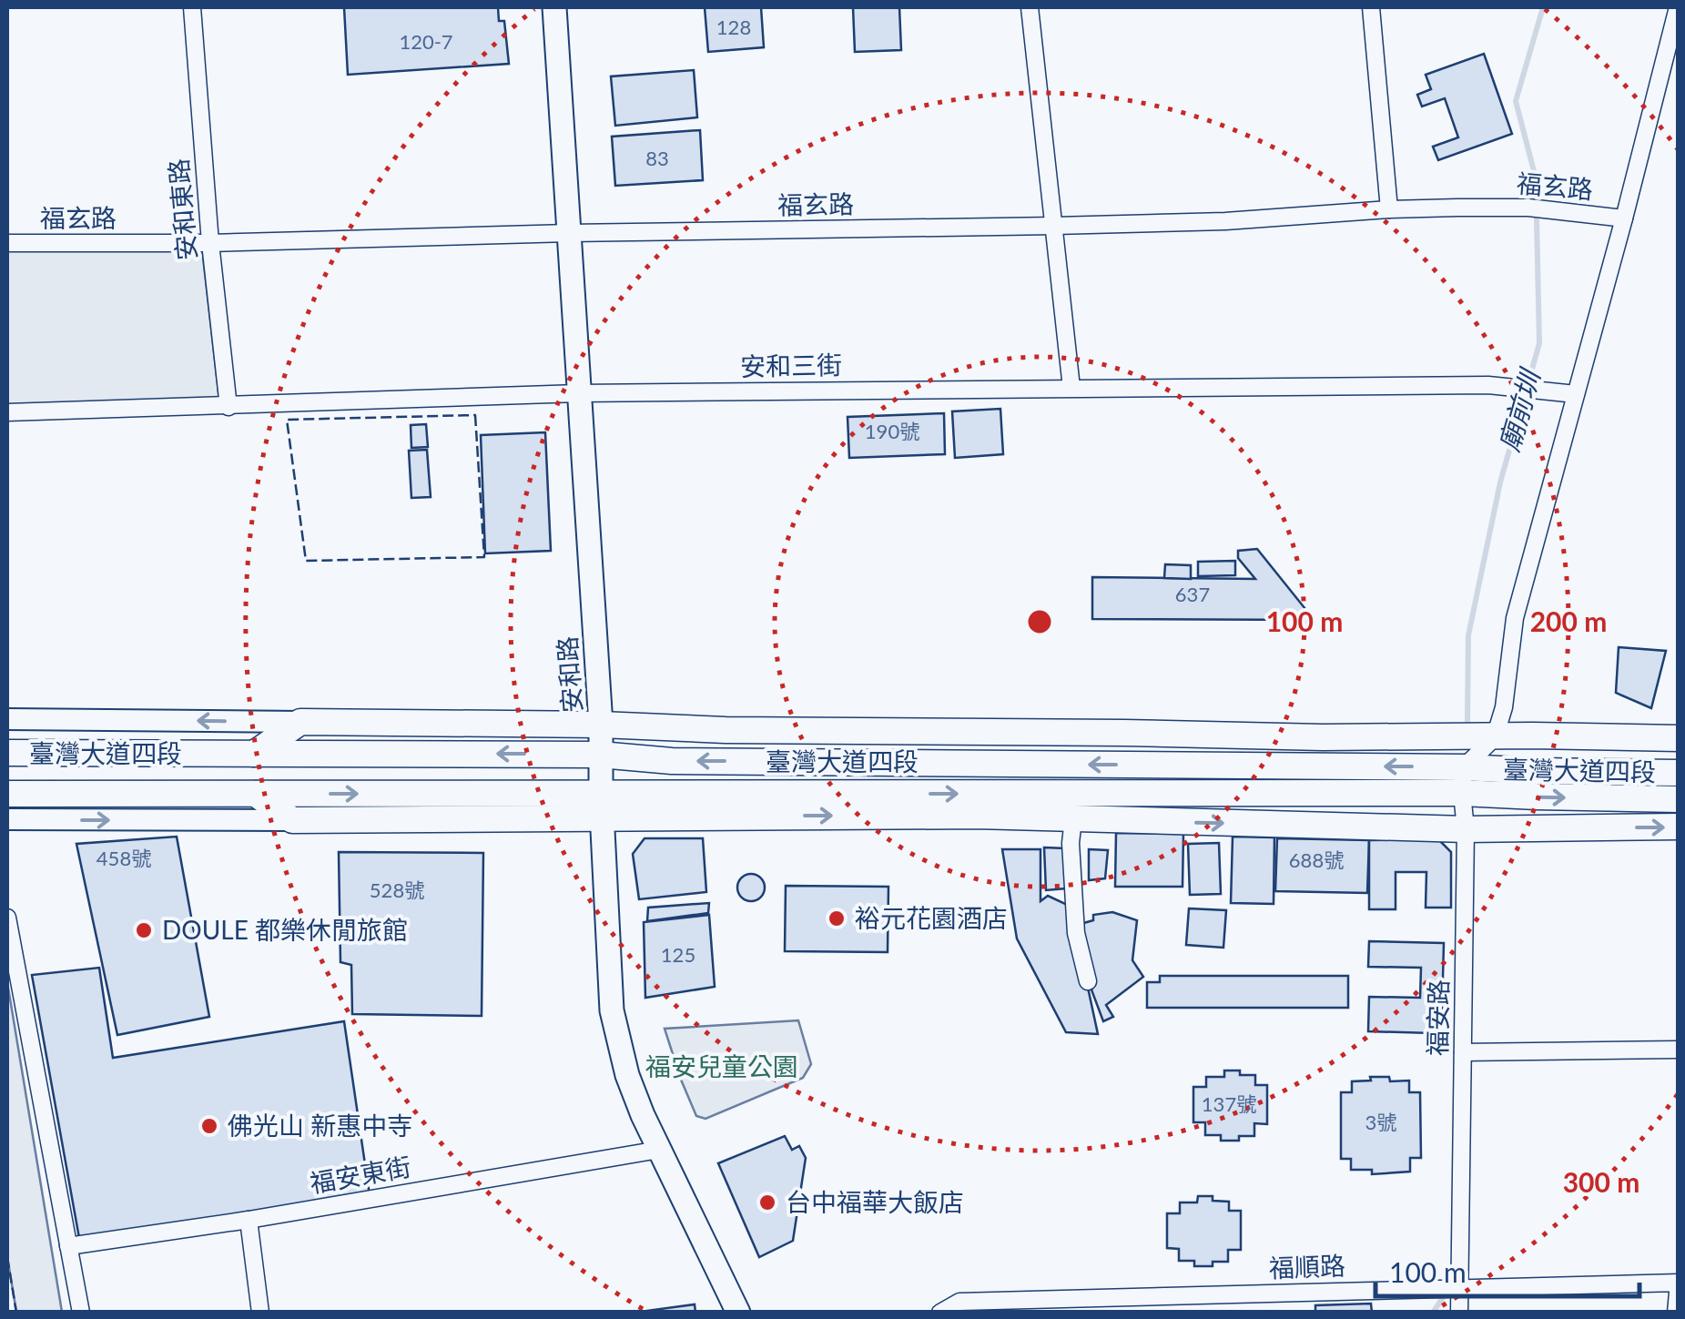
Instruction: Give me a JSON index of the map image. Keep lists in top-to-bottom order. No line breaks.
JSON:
{"streets":{"main road":["安和路","臺灣大道四段"],"street":["福玄路","安和東路","安和三街","福安路","福安東街","福順路"]},"crossings":[["福玄路","安和東路"],["福玄路","安和路"],["安和東路","安和三街"],["安和三街","安和路"],["安和路","臺灣大道四段"],["安和路","福安東街"],["臺灣大道四段","福安路"],["福安路","福順路"]],"water":["廟前圳"],"parks":["福安兒童公園"],"places":["裕元花園酒店","DOULE 都樂休閒旅館","佛光山 新惠中寺","台中福華大飯店"],"house_numbers":["128","120-7","83","190號","637","458號","688號","528號","125","137號","3號"],"scale_bar":"100 m","rings":["100 m","200 m","300 m"]}
